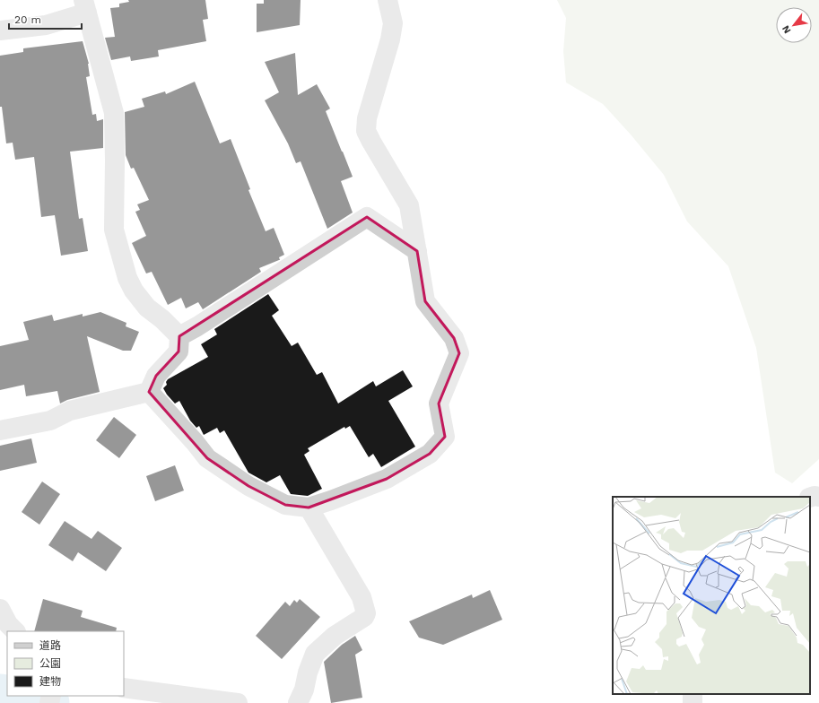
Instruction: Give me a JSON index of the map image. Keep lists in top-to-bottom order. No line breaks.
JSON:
{"legend":["道路","公園","建物"],"scale_bar":"20 m","north":"bottom left"}
